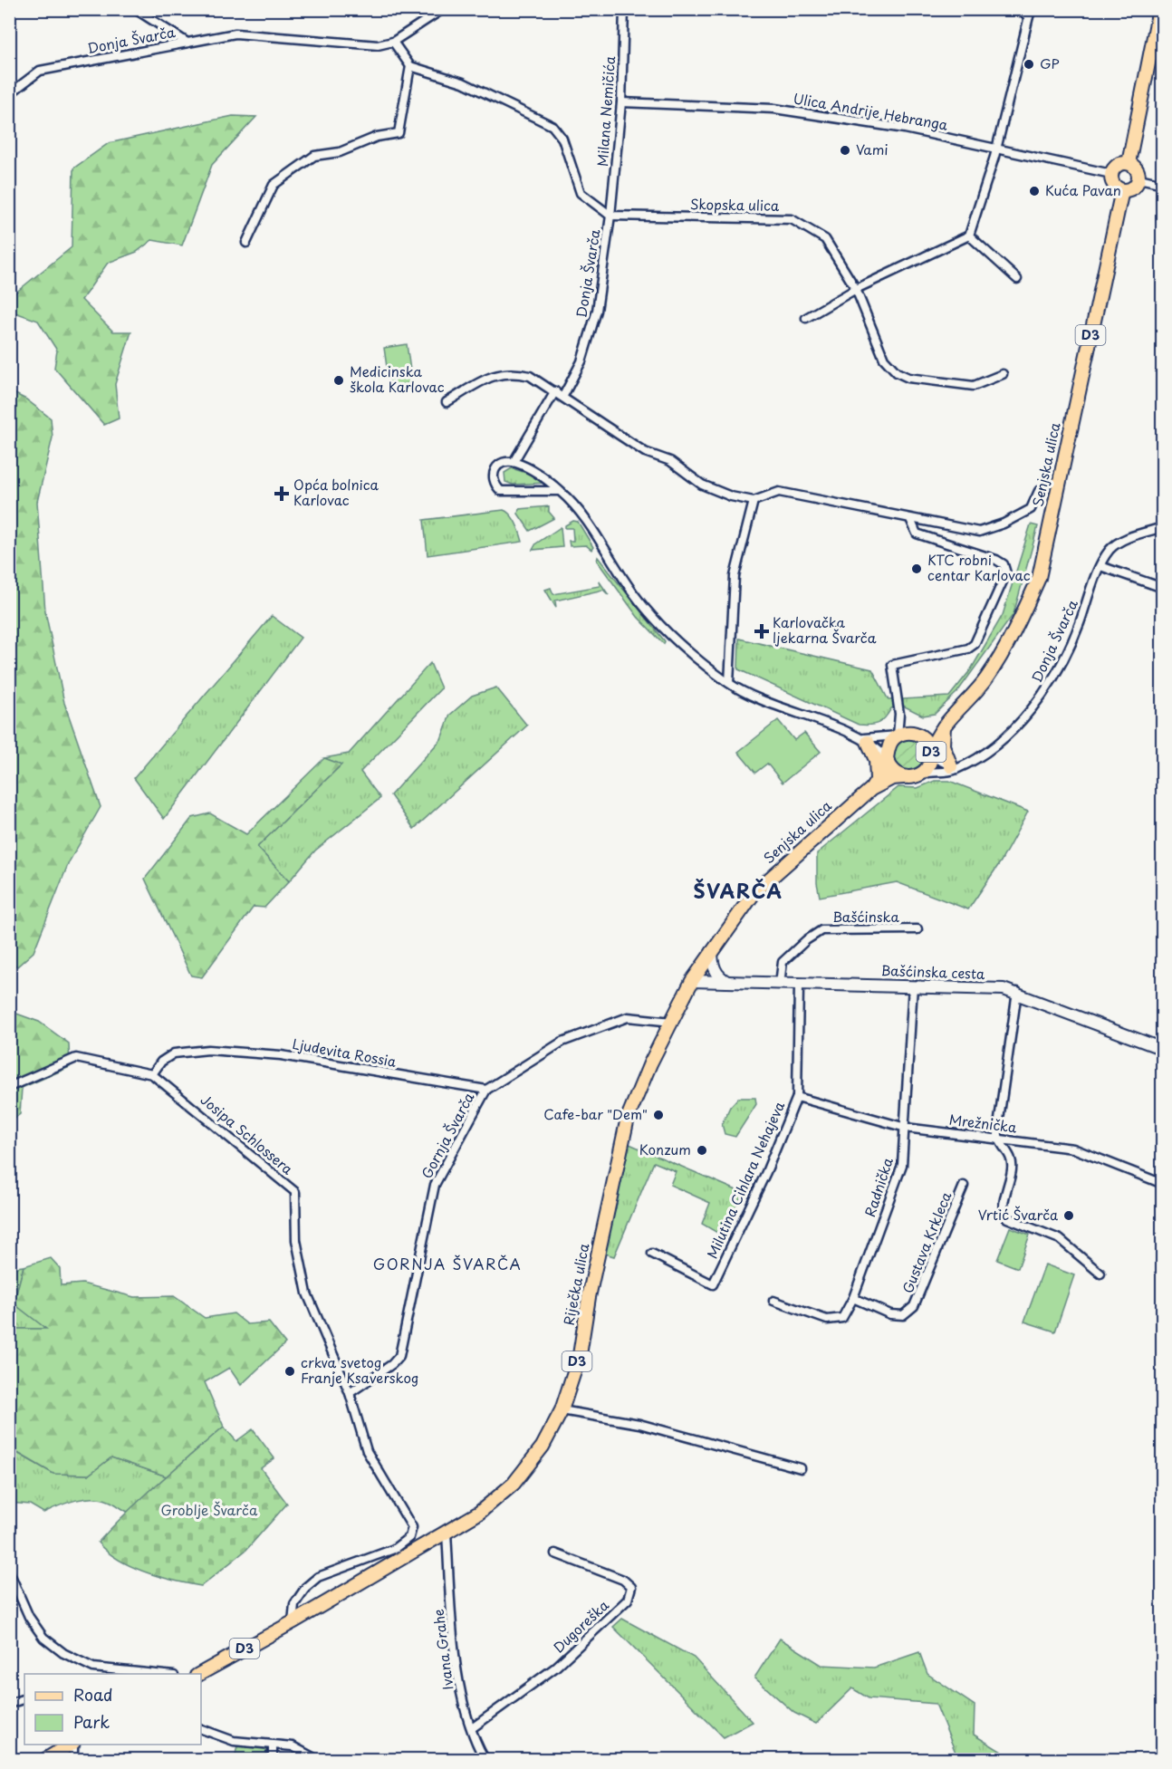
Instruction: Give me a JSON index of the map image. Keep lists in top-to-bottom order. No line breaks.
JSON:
{"streets":{"main road":["D3","Senjska ulica","Riječka ulica"],"street":["Donja Švarča","Milana Nemičića","Ulica Andrije Hebranga","Skopska ulica","Bašćinska","Bašćinska cesta","Ljudevita Rossia","Mrežnička","Josipa Schlossera","Gornja Švarča","Milutina Cihlara Nehajeva","Radnička","Gustava Krkleca","Dugoreška","Ivana Grahe"]},"crossings":[["Donja Švarča","Milana Nemičića"],["Donja Švarča","Skopska ulica"],["Donja Švarča","D3"],["Donja Švarča","Senjska ulica"],["Milana Nemičića","Ulica Andrije Hebranga"],["Milana Nemičića","Skopska ulica"],["Ulica Andrije Hebranga","Senjska ulica"],["D3","Senjska ulica"],["Senjska ulica","Bašćinska cesta"],["Senjska ulica","Riječka ulica"],["Bašćinska","Bašćinska cesta"],["Bašćinska cesta","Milutina Cihlara Nehajeva"],["Bašćinska cesta","Radnička"],["Bašćinska cesta","Riječka ulica"],["Ljudevita Rossia","Josipa Schlossera"],["Ljudevita Rossia","Gornja Švarča"],["Mrežnička","Milutina Cihlara Nehajeva"],["Mrežnička","Radnička"],["Josipa Schlossera","Gornja Švarča"],["Josipa Schlossera","Riječka ulica"],["Radnička","Gustava Krkleca"],["Riječka ulica","Ivana Grahe"],["Dugoreška","Ivana Grahe"]],"districts":["ŠVARČA","GORNJA ŠVARČA"],"parks":["Groblje Švarča"],"places":{"other":["GP","Vami","Kuća Pavan","Medicinska škola Karlovac","KTC robni centar Karlovac","Cafe-bar \"Dem\"","Konzum","Vrtić Švarča","crkva svetog Franje Ksaverskog"],"health":["Opća bolnica Karlovac","Karlovačka ljekarna Švarča"]},"legend":["Road","Park"]}
